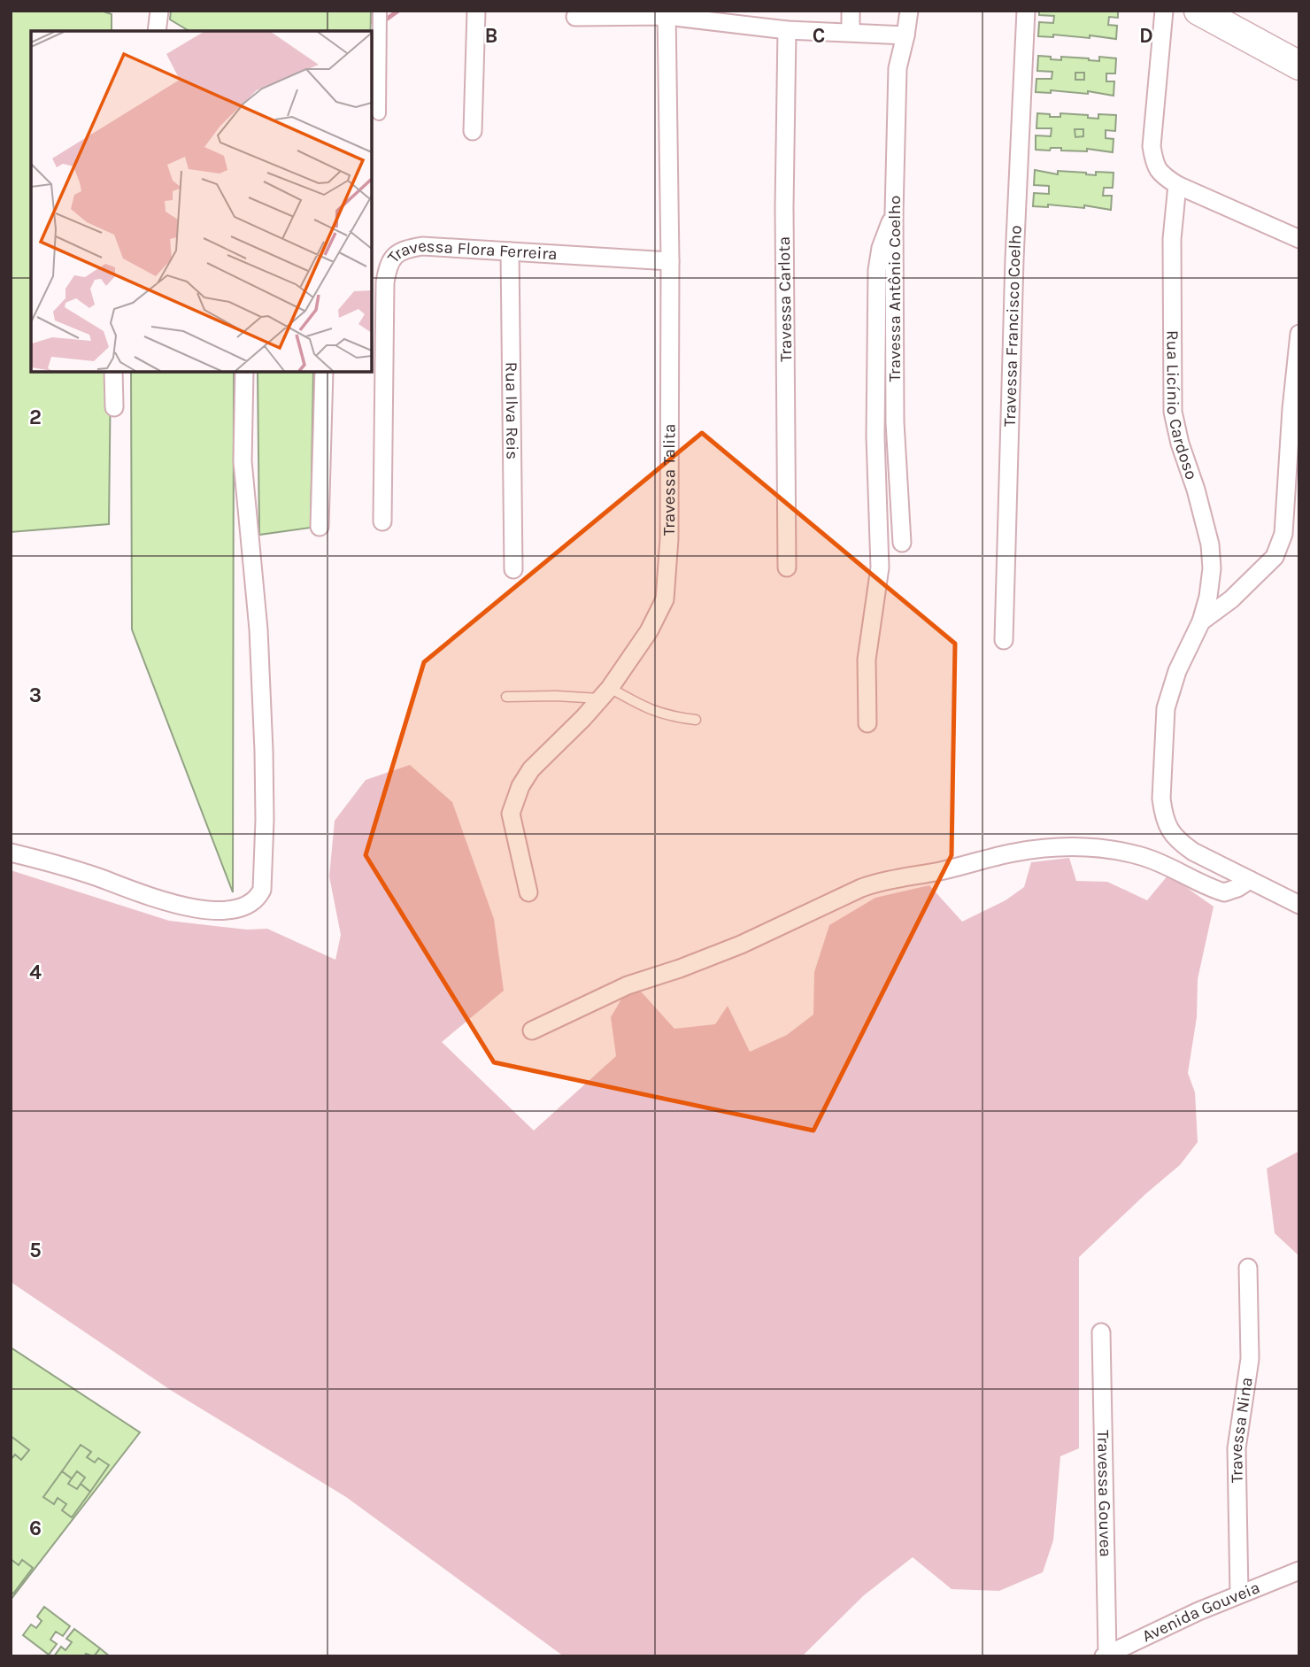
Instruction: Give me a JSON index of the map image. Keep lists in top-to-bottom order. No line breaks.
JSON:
{"streets":{"street":["Travessa Flora Ferreira","Travessa Antônio Coelho","Travessa Carlota","Travessa Francisco Coelho","Rua Licínio Cardoso","Rua Ilva Reis","Travessa Talita","Travessa Nina","Travessa Gouvea","Avenida Gouveia"]},"crossings":[["Travessa Flora Ferreira","Rua Ilva Reis"],["Travessa Flora Ferreira","Travessa Talita"],["Travessa Nina","Avenida Gouveia"],["Travessa Gouvea","Avenida Gouveia"]],"grid":{"columns":["B","C","D"],"rows":["2","3","4","5","6"]}}
